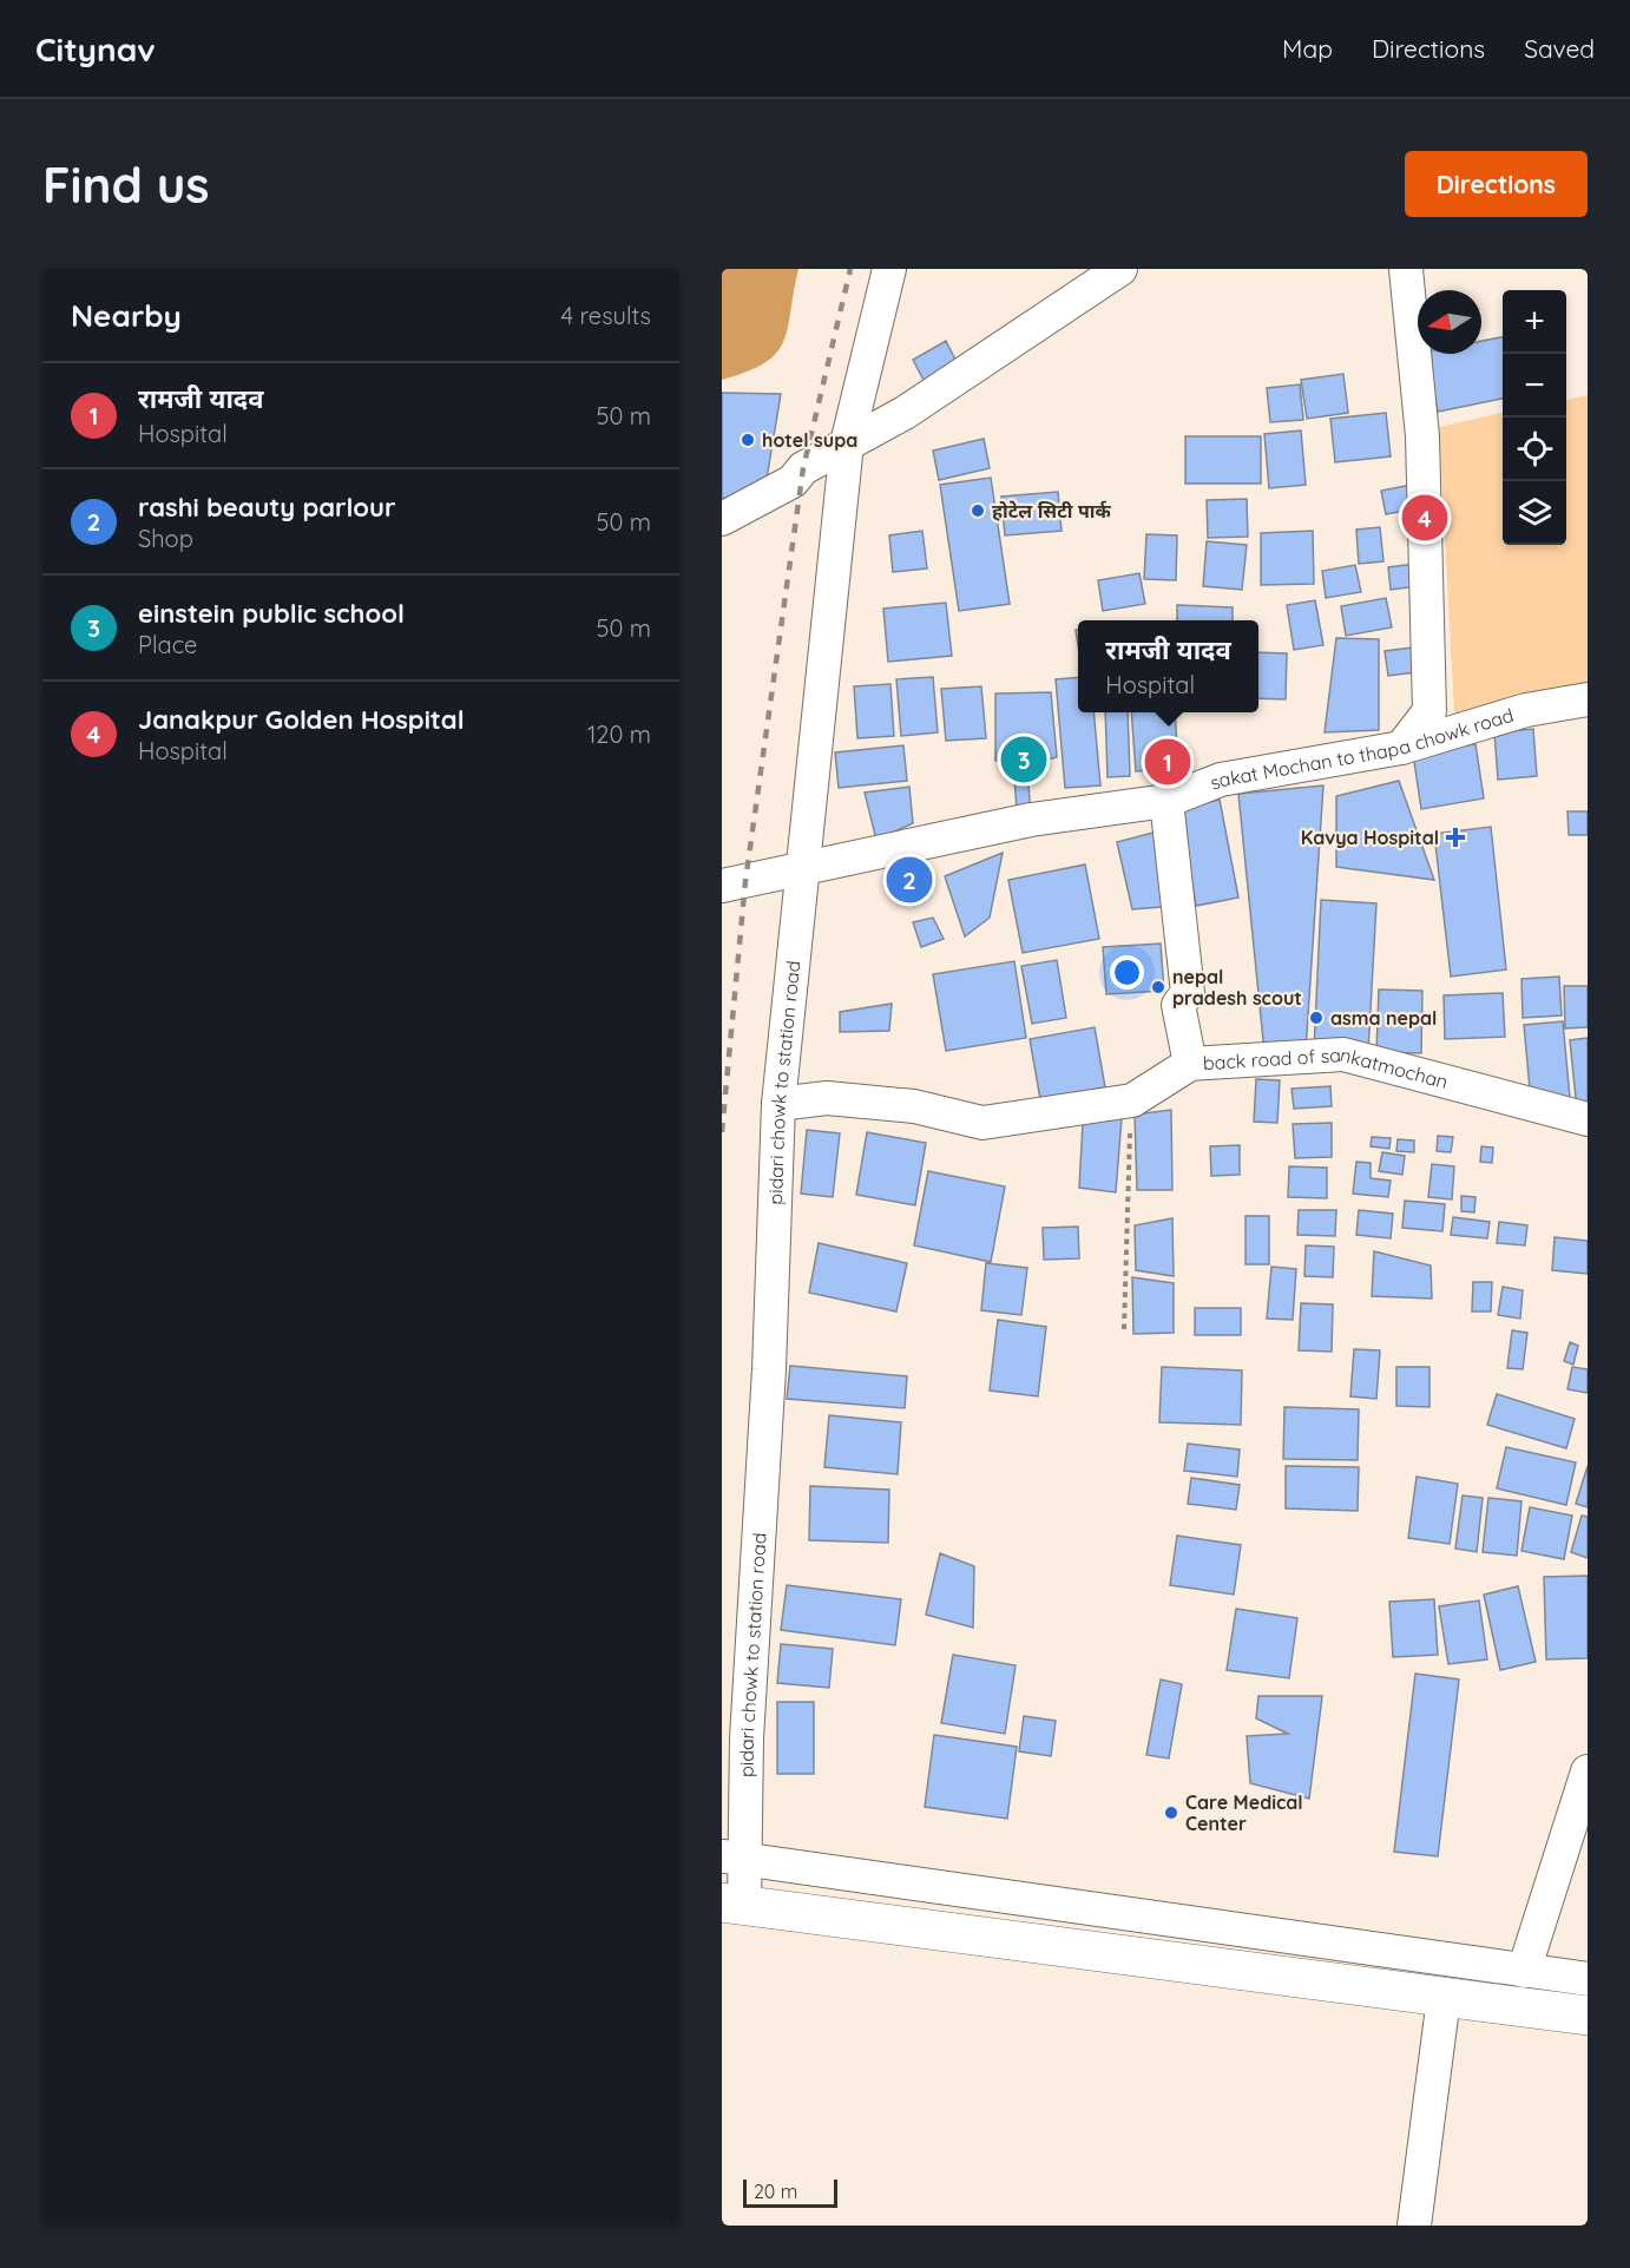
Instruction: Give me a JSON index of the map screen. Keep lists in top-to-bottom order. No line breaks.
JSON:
{"streets":{"street":["sakat Mochan to thapa chowk road","back road of sankatmochan","pidari chowk to station road"]},"crossings":[["sakat Mochan to thapa chowk road","pidari chowk to station road"],["back road of sankatmochan","pidari chowk to station road"]],"places":{"other":["hotel supa","होटेल सिटी पार्क","nepal pradesh scout","asma nepal","Care Medical Center"],"health":["Kavya Hospital"]},"scale_bar":"20 m","north":"left","page":{"header":"Citynav","nav":["Map","Directions","Saved"],"buttons":"Directions","title":"Find us","heading":["Nearby","4 results"],"map_buttons":["+","−"],"list":[{"mark":"1","name":"रामजी यादव","note":"Hospital","value":"50 m"},{"mark":"2","name":"rashi beauty parlour","note":"Shop","value":"50 m"},{"mark":"3","name":"einstein public school","note":"Place","value":"50 m"},{"mark":"4","name":"Janakpur Golden Hospital","note":"Hospital","value":"120 m"}],"pins":["4","3","1","2"],"popup":["रामजी यादव","Hospital"],"scale":"20 m"}}
